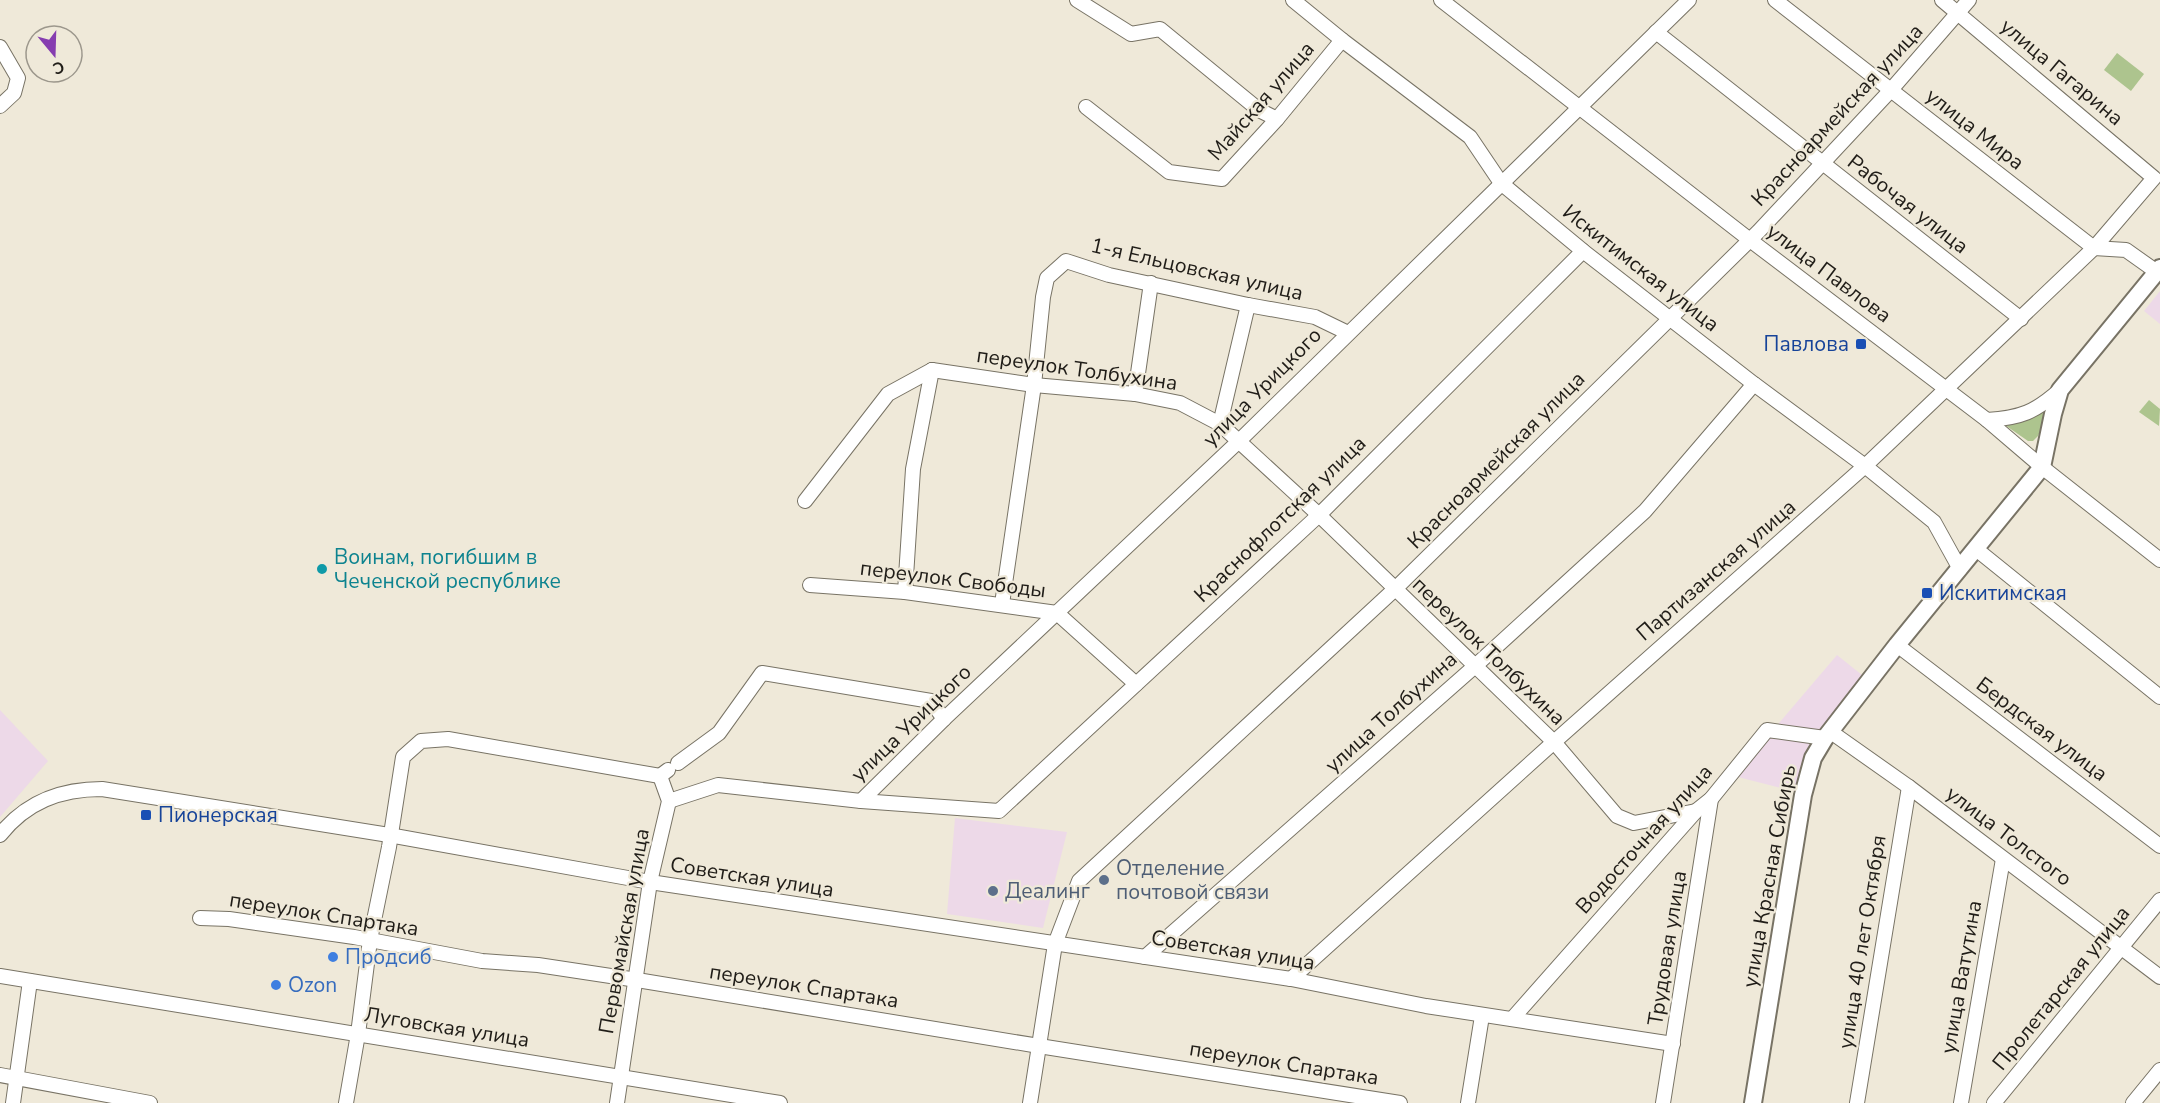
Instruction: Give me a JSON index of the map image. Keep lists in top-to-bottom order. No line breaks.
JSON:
{"streets":{"main road":["улица Красная Сибирь"],"street":["улица Гагарина","Майская улица","Красноармейская улица","улица Мира","Рабочая улица","Искитимская улица","1-я Ельцовская улица","улица Павлова","переулок Толбухина","улица Урицкого","Краснофлотская улица","Партизанская улица","переулок Свободы","улица Толбухина","Бердская улица","улица Толстого","Водосточная улица","Советская улица","переулок Спартака","Первомайская улица","улица 40 лет Октября","Трудовая улица","улица Ватутина","Пролетарская улица","Луговская улица"]},"crossings":[["улица Гагарина","Красноармейская улица"],["улица Гагарина","Партизанская улица"],["Майская улица","Искитимская улица"],["Красноармейская улица","улица Мира"],["Красноармейская улица","Рабочая улица"],["Красноармейская улица","Искитимская улица"],["Красноармейская улица","улица Павлова"],["Красноармейская улица","переулок Толбухина"],["Красноармейская улица","Советская улица"],["Красноармейская улица","переулок Спартака"],["улица Мира","Партизанская улица"],["Рабочая улица","улица Урицкого"],["Рабочая улица","Партизанская улица"],["Искитимская улица","улица Урицкого"],["Искитимская улица","Краснофлотская улица"],["Искитимская улица","Партизанская улица"],["Искитимская улица","улица Толбухина"],["Искитимская улица","улица Красная Сибирь"],["1-я Ельцовская улица","переулок Толбухина"],["1-я Ельцовская улица","улица Урицкого"],["1-я Ельцовская улица","переулок Свободы"],["улица Павлова","улица Урицкого"],["улица Павлова","Партизанская улица"],["улица Павлова","улица Красная Сибирь"],["переулок Толбухина","улица Урицкого"],["переулок Толбухина","Краснофлотская улица"],["переулок Толбухина","Партизанская улица"],["переулок Толбухина","улица Толбухина"],["переулок Толбухина","Водосточная улица"],["улица Урицкого","Краснофлотская улица"],["улица Урицкого","переулок Свободы"],["Краснофлотская улица","переулок Свободы"],["Партизанская улица","Советская улица"],["улица Толбухина","Советская улица"],["Бердская улица","улица Красная Сибирь"],["улица Толстого","Водосточная улица"],["улица Толстого","улица Красная Сибирь"],["улица Толстого","улица 40 лет Октября"],["улица Толстого","улица Ватутина"],["улица Толстого","Пролетарская улица"],["Водосточная улица","улица Красная Сибирь"],["Водосточная улица","Советская улица"],["Водосточная улица","Трудовая улица"],["Советская улица","Первомайская улица"],["Советская улица","Трудовая улица"],["переулок Спартака","Первомайская улица"],["Первомайская улица","Луговская улица"]],"places":{"transit":["Павлова","Искитимская","Пионерская"],"other":["Воинам, погибшим в Чеченской республике","Отделение почтовой связи","Деалинг","Продсиб","Ozon"]},"north":"bottom"}
